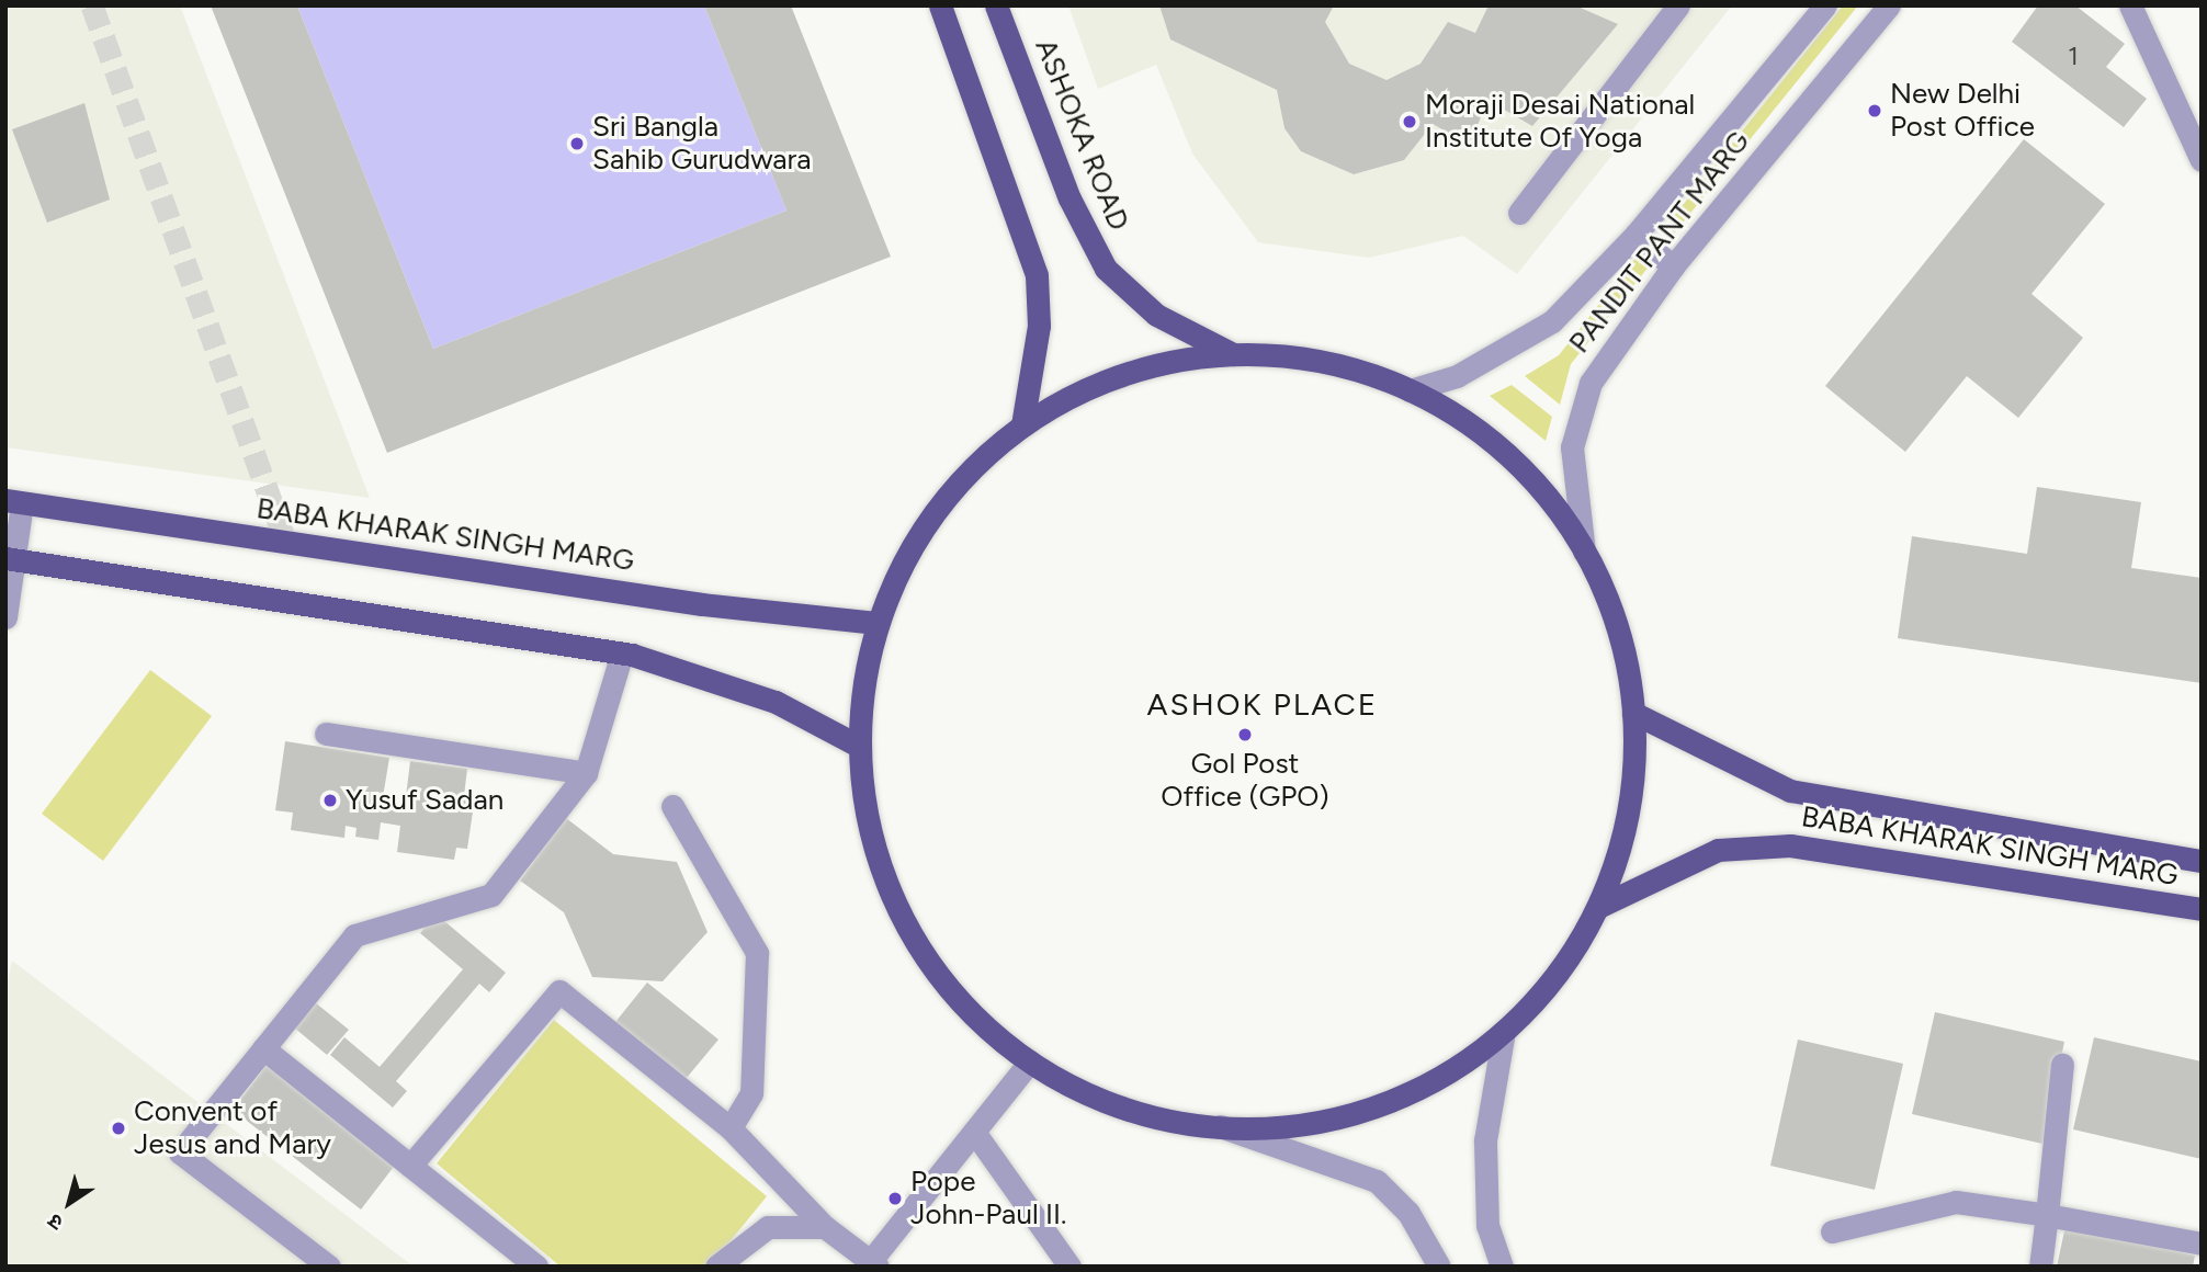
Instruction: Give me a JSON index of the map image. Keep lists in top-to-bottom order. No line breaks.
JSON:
{"streets":{"main road":["ASHOKA ROAD","BABA KHARAK SINGH MARG"],"street":["PANDIT PANT MARG"]},"districts":["ASHOK PLACE"],"places":["New Delhi Post Office","Moraji Desai National Institute Of Yoga","Sri Bangla Sahib Gurudwara","Gol Post Office (GPO)","Yusuf Sadan","Convent of Jesus and Mary","Pope John-Paul II."],"house_numbers":["1"],"north":"bottom left"}
